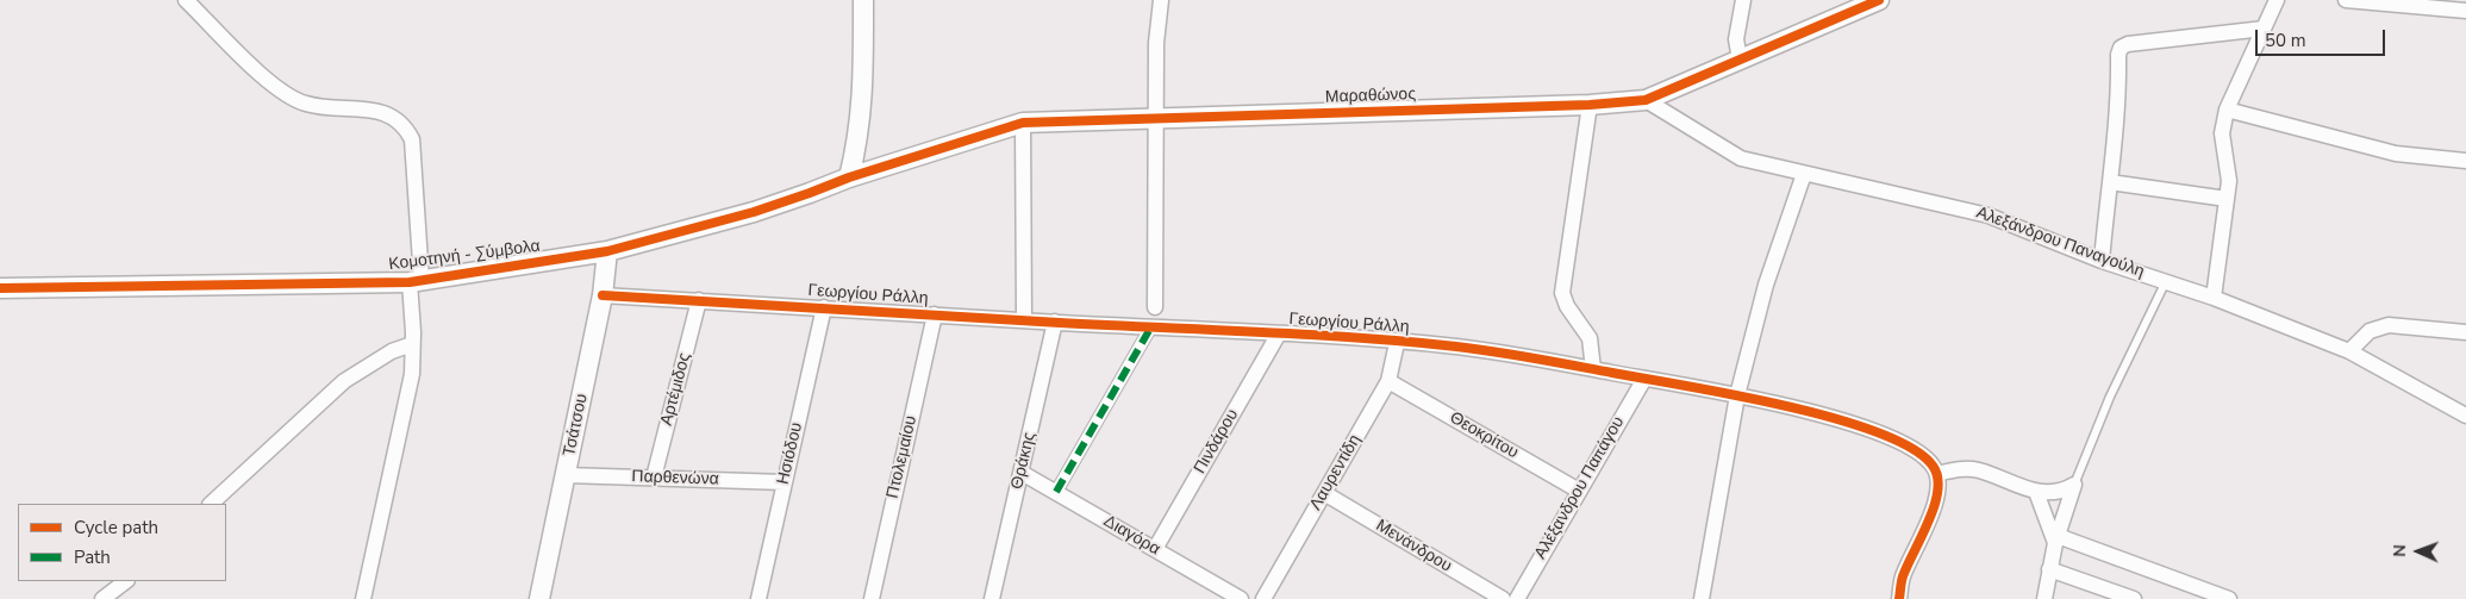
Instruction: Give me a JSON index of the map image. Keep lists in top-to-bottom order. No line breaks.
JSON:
{"streets":{"street":["Μαραθώνος","Αλεξάνδρου Παναγούλη","Κομοτηνή - Σύμβολα","Γεωργίου Ράλλη","Αρτέμιδος","Τσάτσου","Θεοκρίτου","Πινδάρου","Ησιόδου","Πτολεμαίου","Θράκης","Λαυρεντίδη","Παρθενώνα","Αλέξανδρου Παπάγου","Διαγόρα","Μενάνδρου"]},"crossings":[["Μαραθώνος","Αλεξάνδρου Παναγούλη"],["Μαραθώνος","Κομοτηνή - Σύμβολα"],["Κομοτηνή - Σύμβολα","Τσάτσου"],["Γεωργίου Ράλλη","Αρτέμιδος"],["Γεωργίου Ράλλη","Τσάτσου"],["Γεωργίου Ράλλη","Πινδάρου"],["Γεωργίου Ράλλη","Ησιόδου"],["Γεωργίου Ράλλη","Πτολεμαίου"],["Γεωργίου Ράλλη","Θράκης"],["Γεωργίου Ράλλη","Λαυρεντίδη"],["Γεωργίου Ράλλη","Αλέξανδρου Παπάγου"],["Αρτέμιδος","Παρθενώνα"],["Τσάτσου","Παρθενώνα"],["Θεοκρίτου","Λαυρεντίδη"],["Θεοκρίτου","Αλέξανδρου Παπάγου"],["Πινδάρου","Διαγόρα"],["Ησιόδου","Παρθενώνα"],["Θράκης","Διαγόρα"],["Λαυρεντίδη","Μενάνδρου"]],"legend":["Cycle path","Path"],"scale_bar":"50 m","north":"left"}
